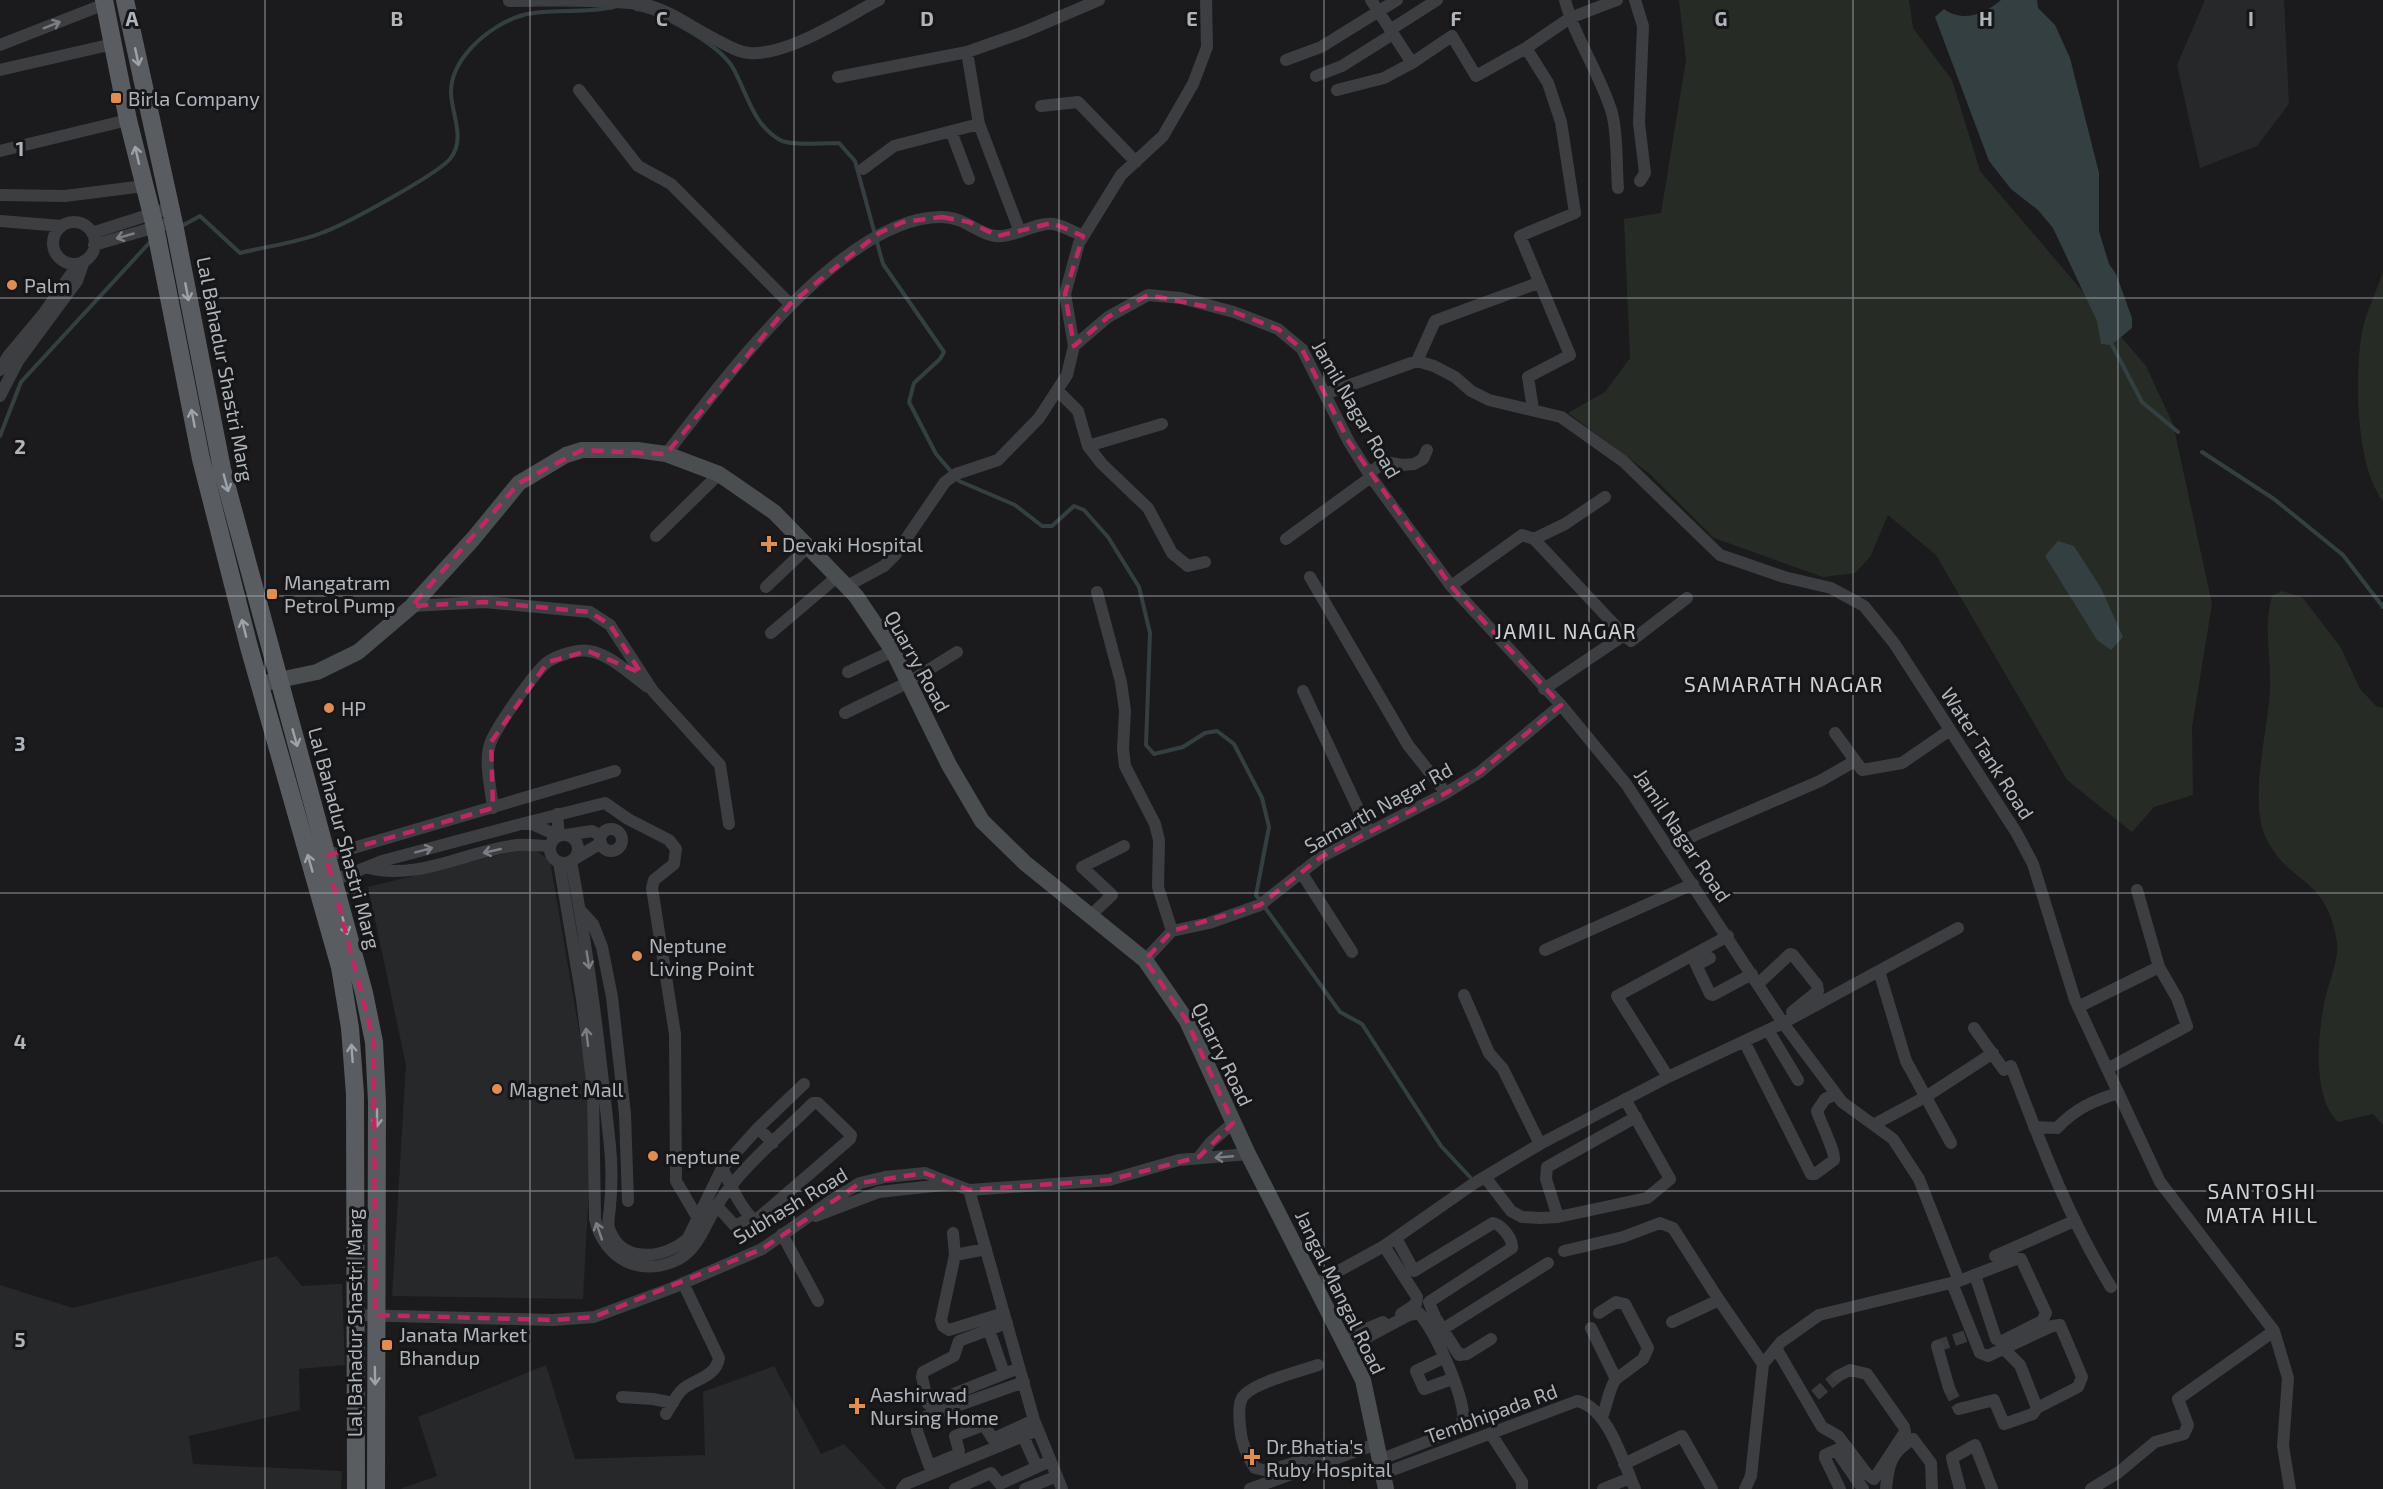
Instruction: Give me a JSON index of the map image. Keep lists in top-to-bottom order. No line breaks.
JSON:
{"streets":{"main road":["Lal Bahadur Shastri Marg","Quarry Road","Jangal Mangal Road"],"street":["Jamil Nagar Road","Water Tank Road","Samarth Nagar Rd","Subhash Road","Tembhipada Rd"]},"crossings":[["Lal Bahadur Shastri Marg","Quarry Road"],["Lal Bahadur Shastri Marg","Subhash Road"],["Jamil Nagar Road","Samarth Nagar Rd"],["Quarry Road","Jangal Mangal Road"],["Jangal Mangal Road","Tembhipada Rd"]],"districts":["JAMIL NAGAR","SAMARATH NAGAR","SANTOSHI MATA HILL"],"places":{"transit":["Birla Company","Mangatram Petrol Pump","Janata Market Bhandup"],"other":["Palm","HP","Neptune Living Point","Magnet Mall","neptune"],"health":["Devaki Hospital","Aashirwad Nursing Home","Dr.Bhatia's Ruby Hospital"]},"grid":{"columns":["A","B","C","D","E","F","G","H","I"],"rows":["1","2","3","4","5"]}}
